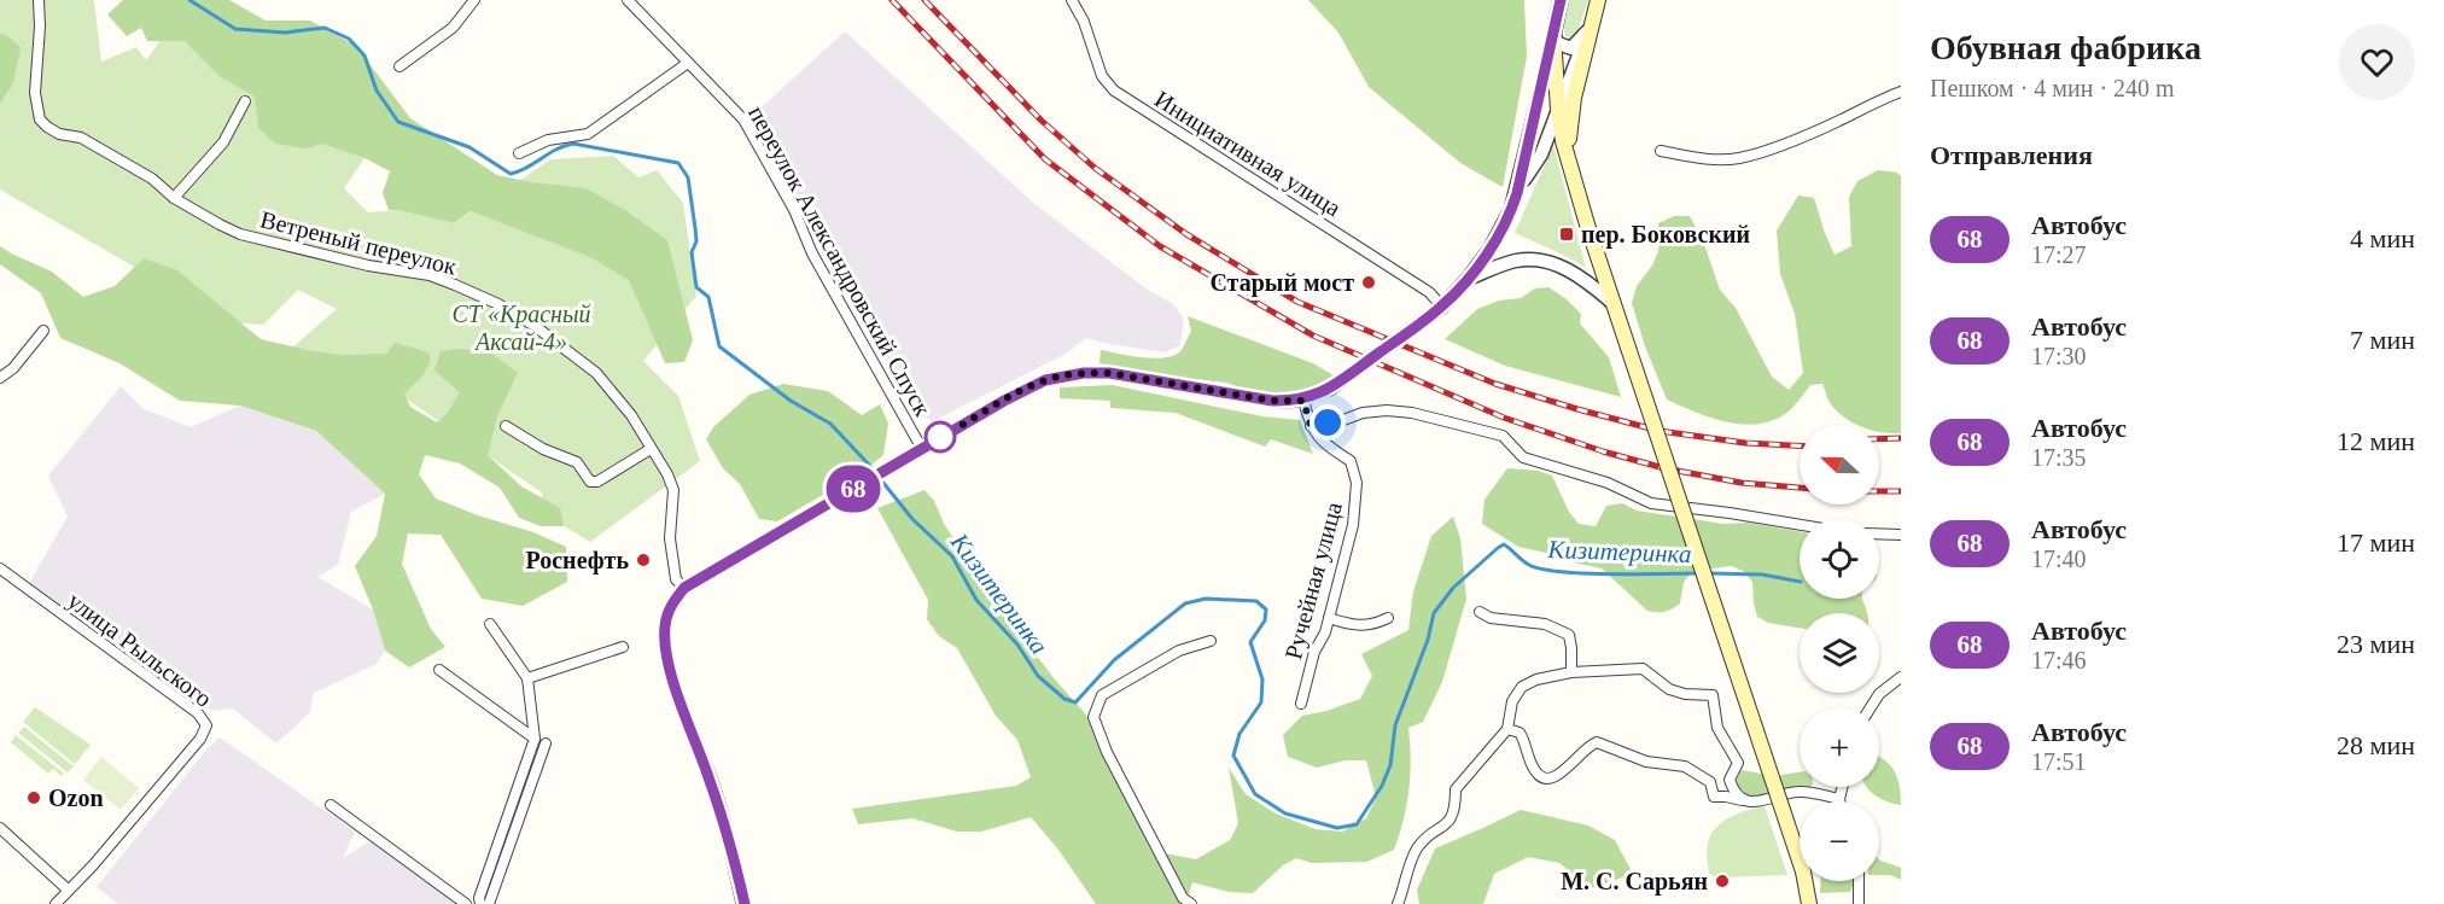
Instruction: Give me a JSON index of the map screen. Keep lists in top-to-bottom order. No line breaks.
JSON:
{"streets":{"street":["Инициативная улица","Ветреный переулок","переулок Александровский Спуск","Ручейная улица","улица Рыльского"]},"water":["Кизитеринка"],"parks":["СТ «Красный Аксай-4»"],"places":{"transit":["пер. Боковский"],"other":["Старый мост","Роснефть","Ozon","М. С. Сарьян"]},"lines":["bus line 68"],"north":"left","page":{"on_map":"68","heading":[["Обувная фабрика","Пешком · 4 мин · 240 m"],"Отправления"],"list":[{"mark":"68","name":"Автобус","note":"17:27","value":"4 мин"},{"mark":"68","name":"Автобус","note":"17:30","value":"7 мин"},{"mark":"68","name":"Автобус","note":"17:35","value":"12 мин"},{"mark":"68","name":"Автобус","note":"17:40","value":"17 мин"},{"mark":"68","name":"Автобус","note":"17:46","value":"23 мин"},{"mark":"68","name":"Автобус","note":"17:51","value":"28 мин"}],"map_buttons":["+","−"]}}
